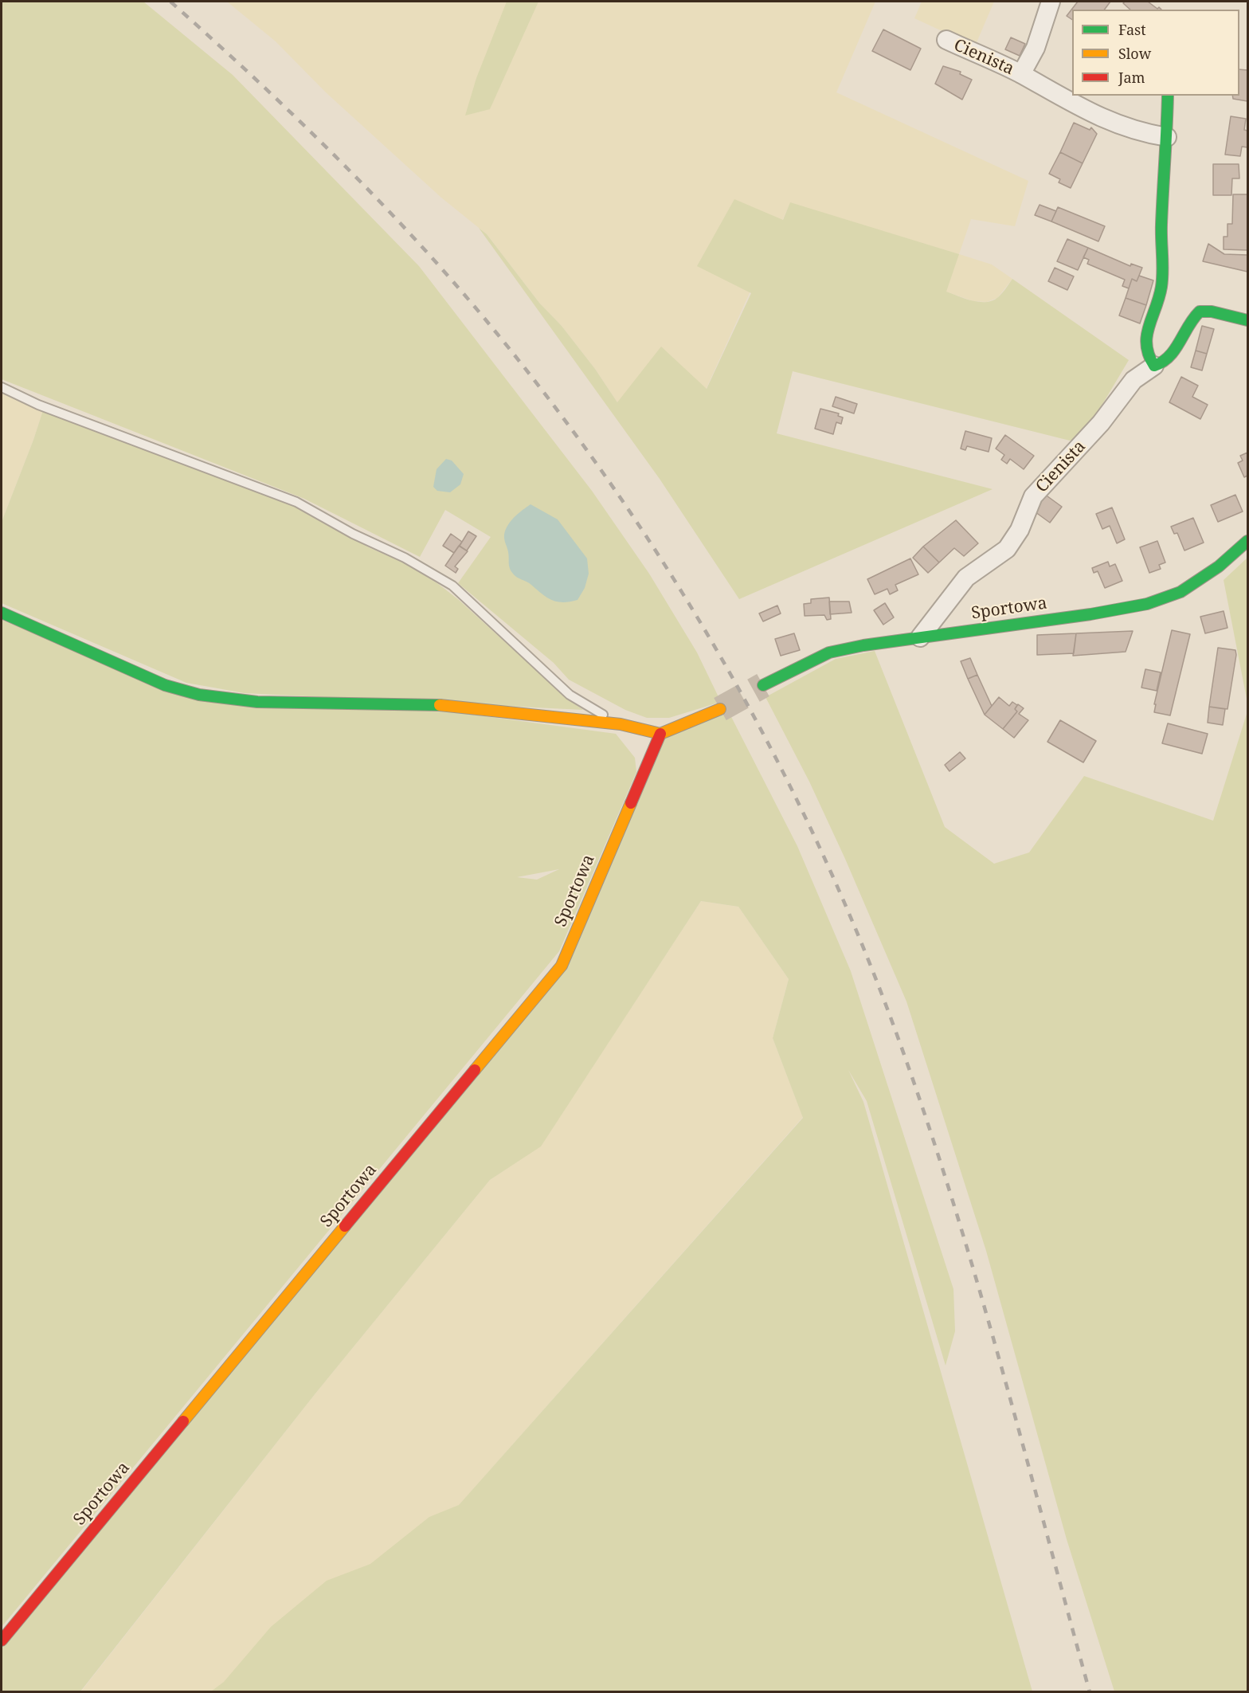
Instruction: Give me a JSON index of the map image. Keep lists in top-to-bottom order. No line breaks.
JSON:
{"streets":{"street":["Cienista","Sportowa"]},"crossings":[["Cienista","Sportowa"]],"legend":["Fast","Slow","Jam"]}
